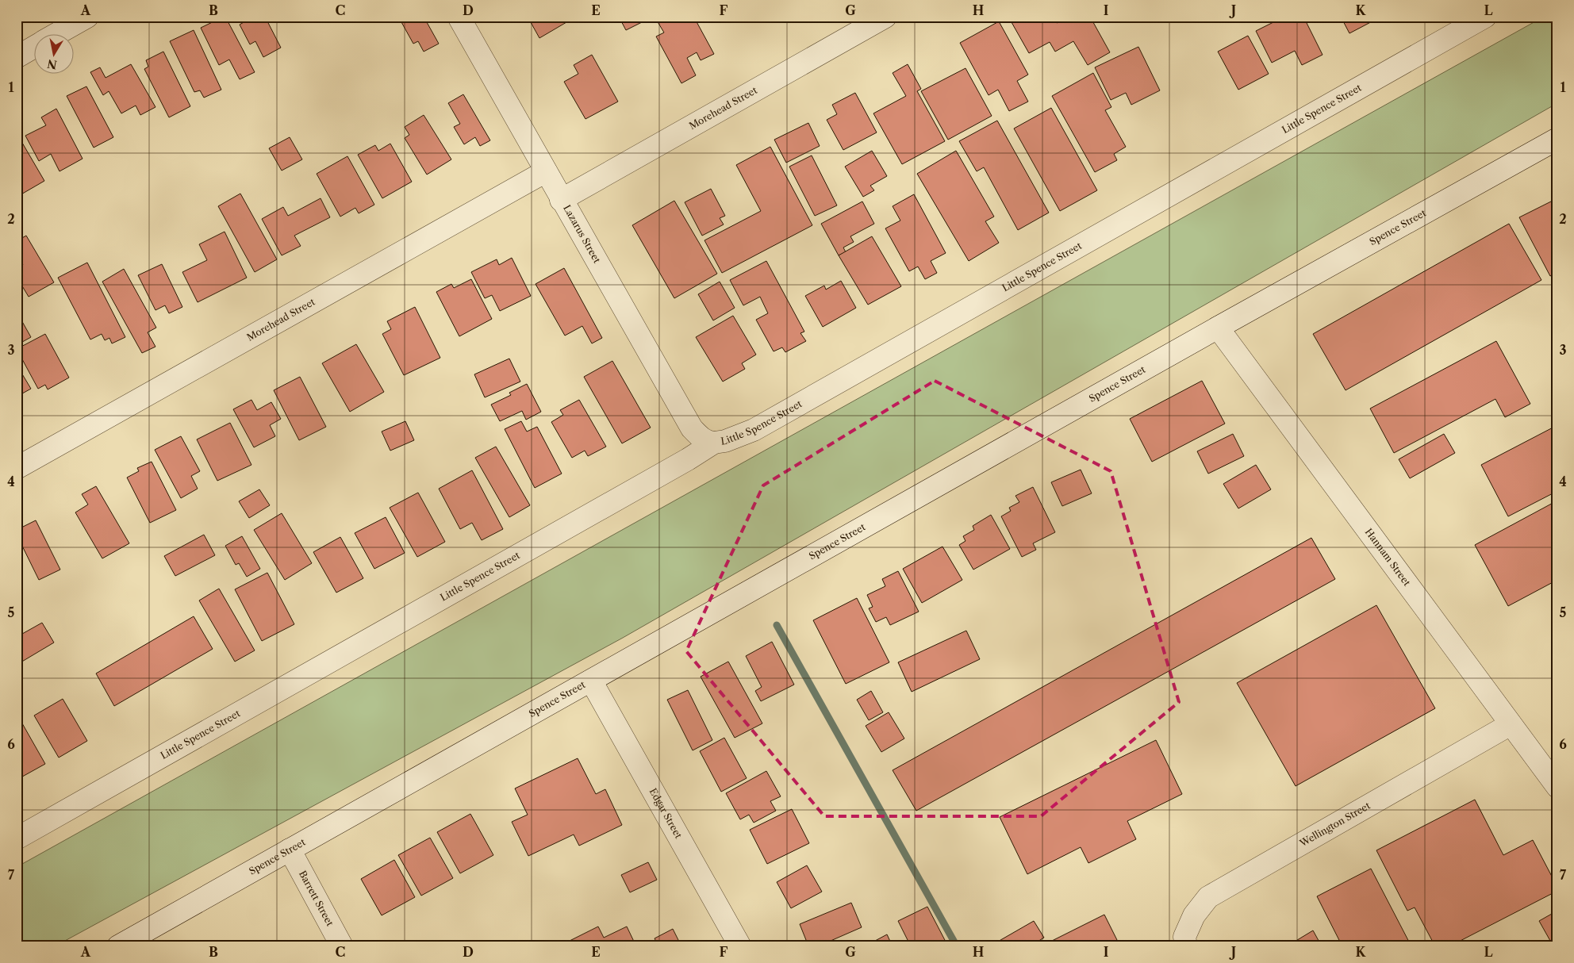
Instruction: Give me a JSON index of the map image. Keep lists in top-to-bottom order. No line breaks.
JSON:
{"streets":{"street":["Morehead Street","Little Spence Street","Spence Street","Lazarus Street","Hannam Street","Edgar Street","Wellington Street","Barrett Street"]},"crossings":[["Morehead Street","Lazarus Street"],["Little Spence Street","Lazarus Street"],["Spence Street","Hannam Street"],["Spence Street","Edgar Street"],["Spence Street","Barrett Street"],["Hannam Street","Wellington Street"]],"north":"bottom","grid":{"columns":["A","B","C","D","E","F","G","H","I","J","K","L"],"rows":["1","2","3","4","5","6","7"]}}
